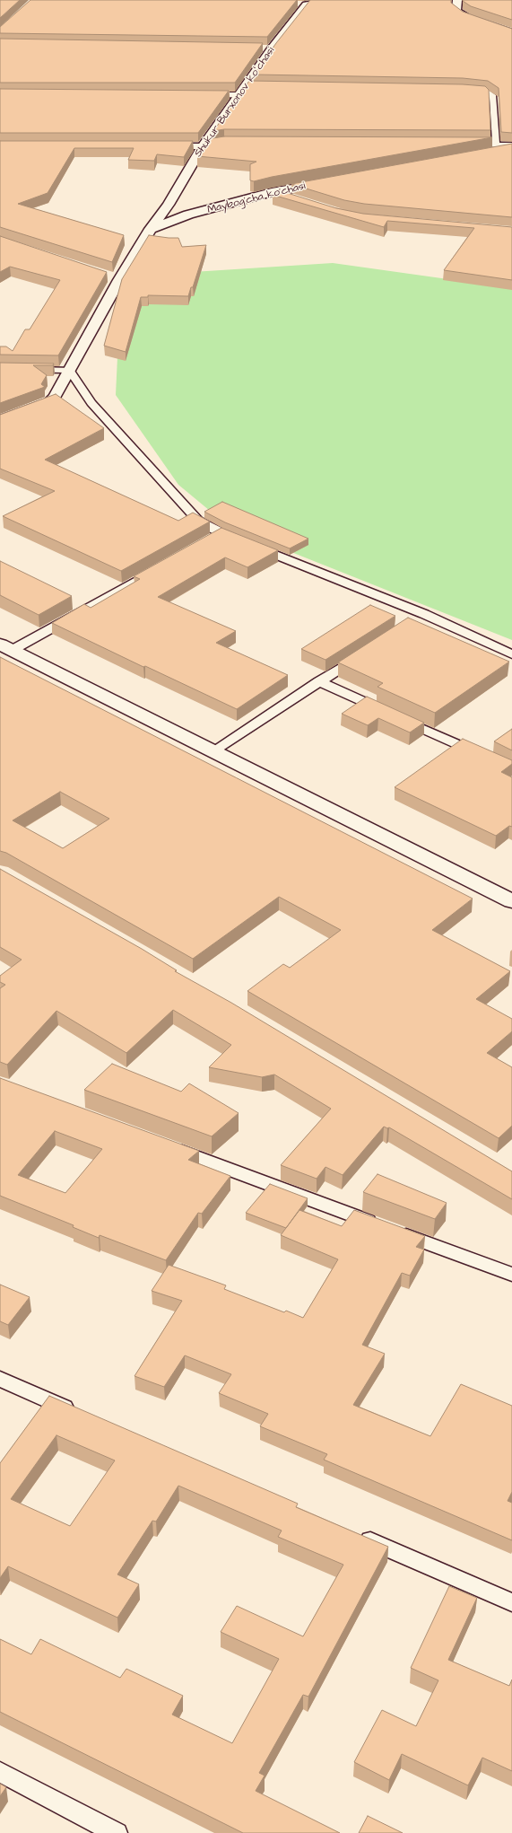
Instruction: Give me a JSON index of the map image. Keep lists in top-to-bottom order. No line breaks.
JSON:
{"streets":{"street":["Shukur Burxonov koʻchasi","Maybog'cha ko'chasi"]},"crossings":[["Shukur Burxonov koʻchasi","Maybog'cha ko'chasi"]]}
